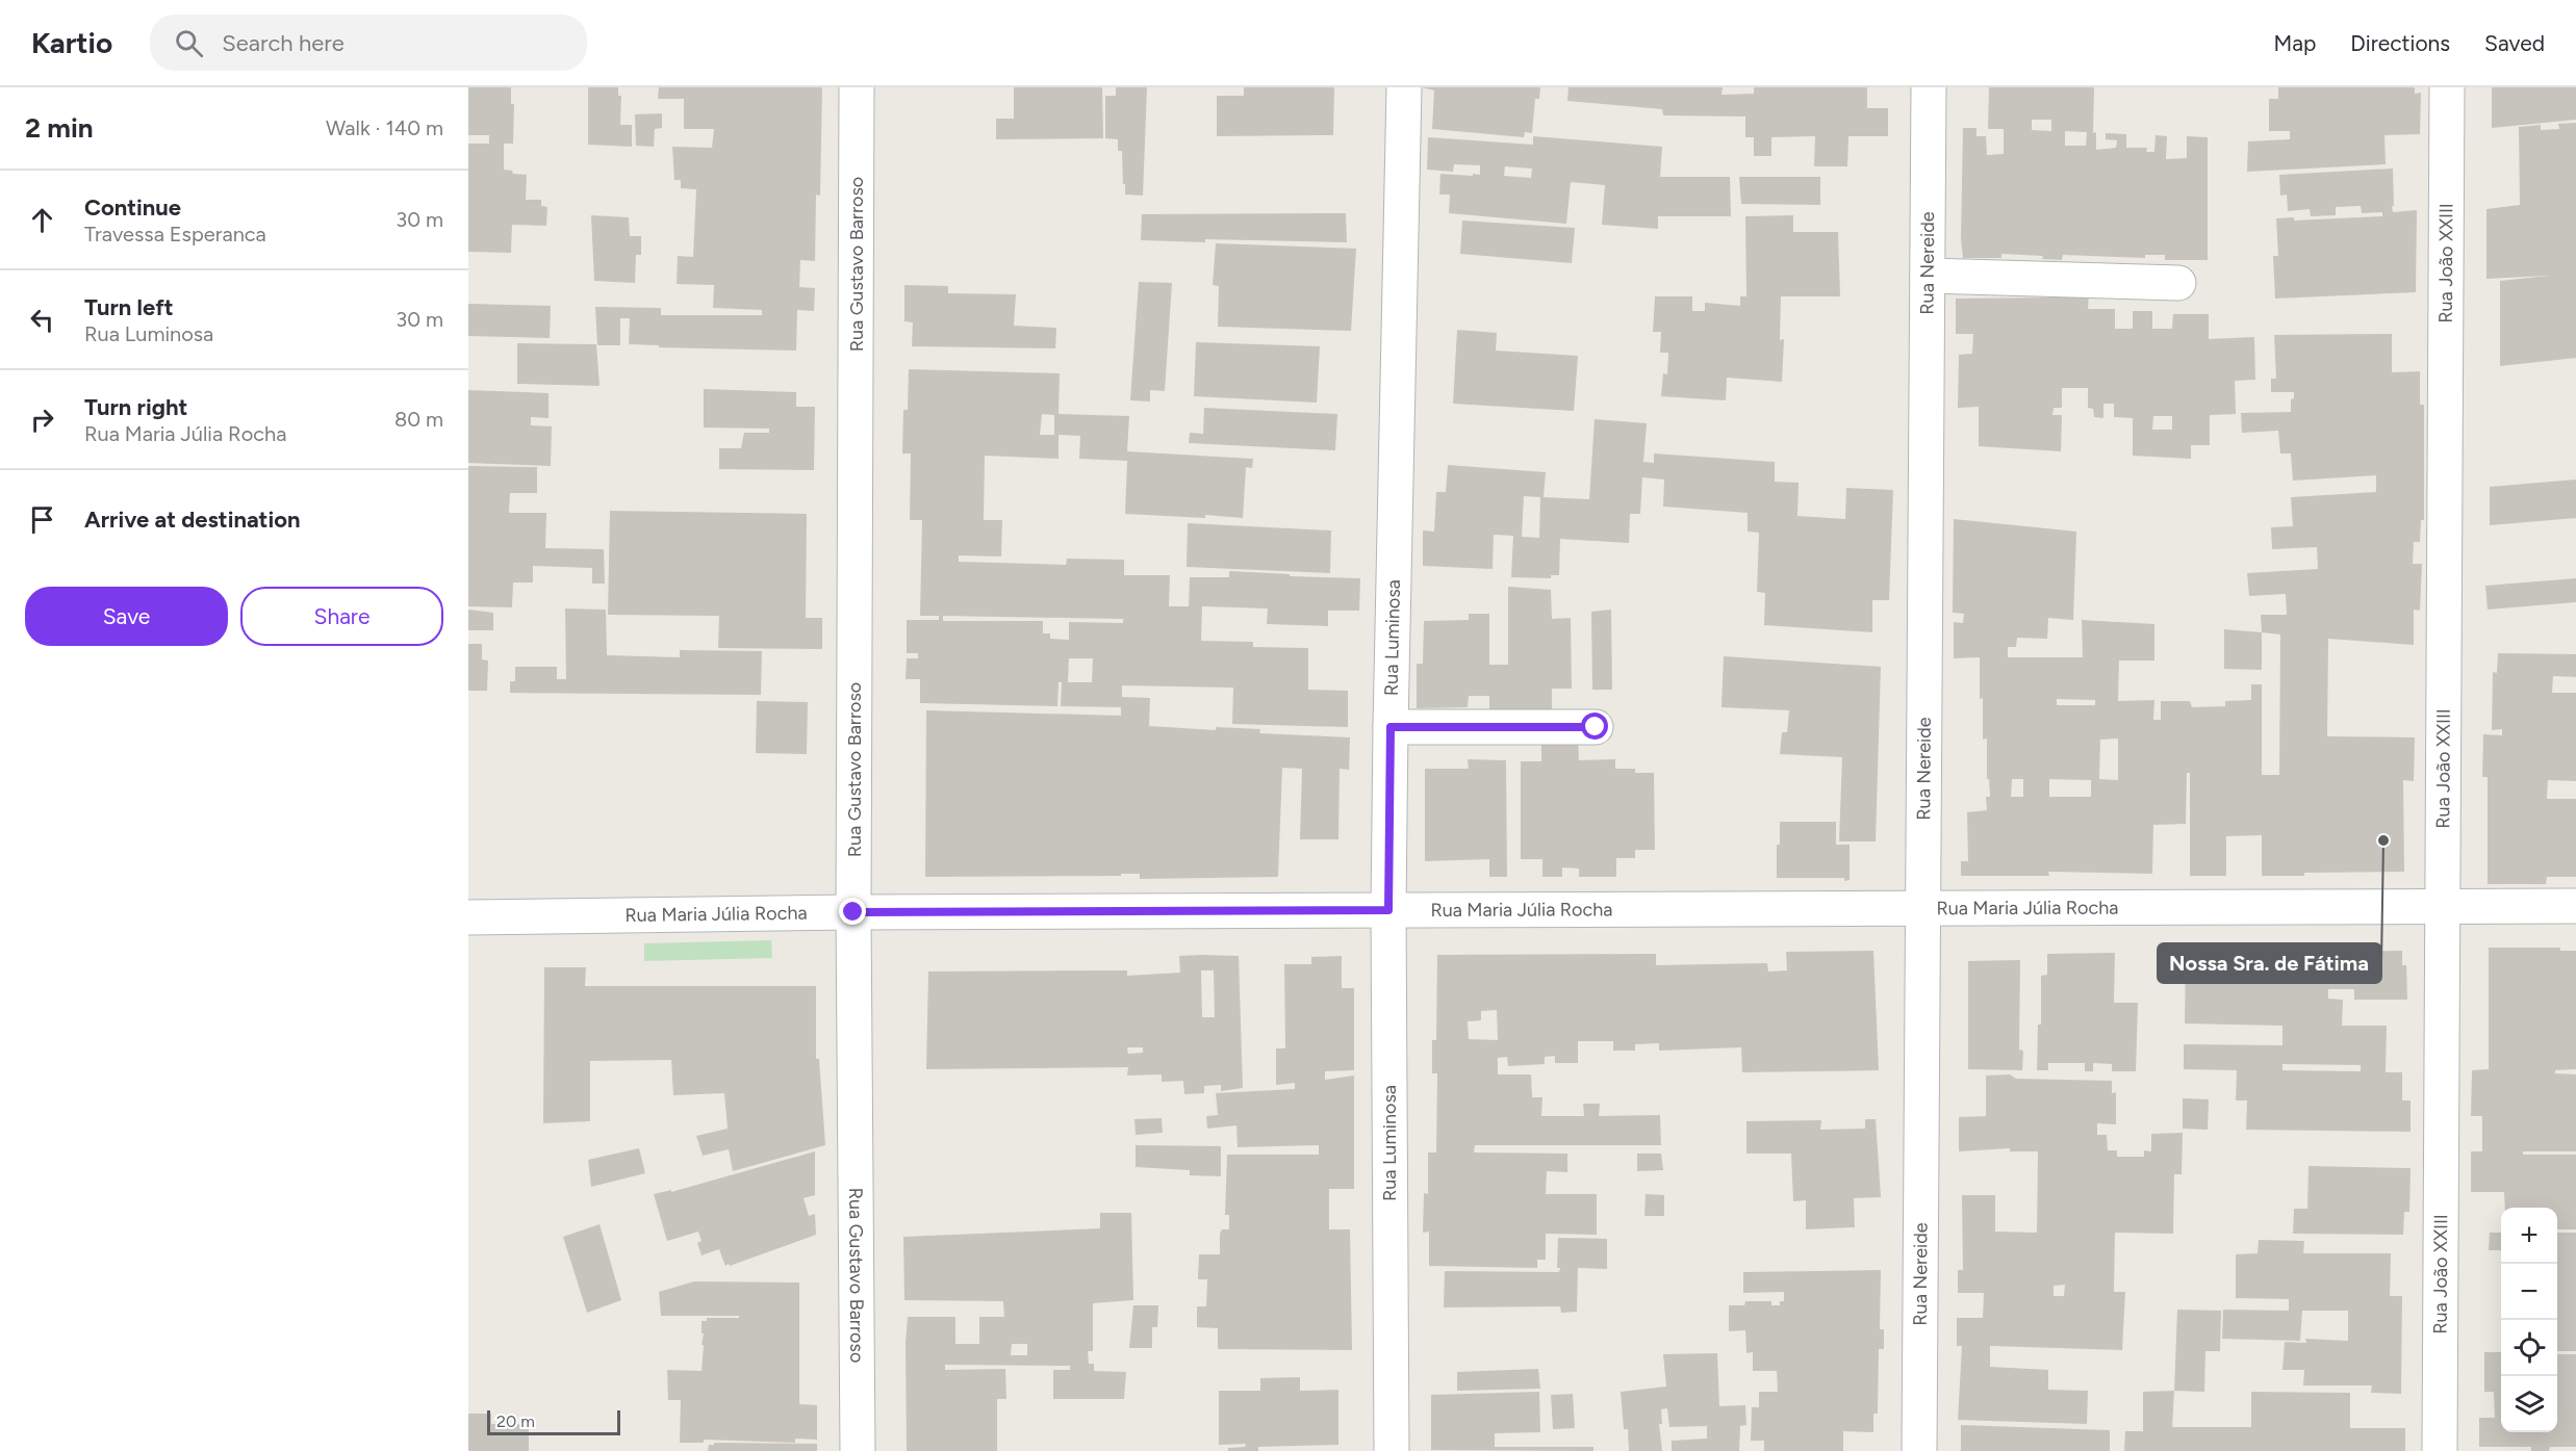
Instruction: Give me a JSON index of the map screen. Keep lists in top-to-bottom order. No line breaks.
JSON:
{"streets":{"street":["Rua Gustavo Barroso","Rua Nereide","Rua João XXIII","Rua Luminosa","Rua Maria Júlia Rocha"]},"crossings":[["Rua Gustavo Barroso","Rua Maria Júlia Rocha"],["Rua Nereide","Rua Maria Júlia Rocha"],["Rua João XXIII","Rua Maria Júlia Rocha"],["Rua Luminosa","Rua Maria Júlia Rocha"]],"places":["Nossa Sra. de Fátima"],"scale_bar":"20 m","page":{"header":"Kartio","search":"Search here","nav":["Map","Directions","Saved"],"heading":["2 min","Walk · 140 m"],"list":[["Continue","Travessa Esperanca","30 m"],["Turn left","Rua Luminosa","30 m"],["Turn right","Rua Maria Júlia Rocha","80 m"],"Arrive at destination"],"buttons":["Save","Share"],"map_buttons":["+","−"],"scale":"20 m"}}
